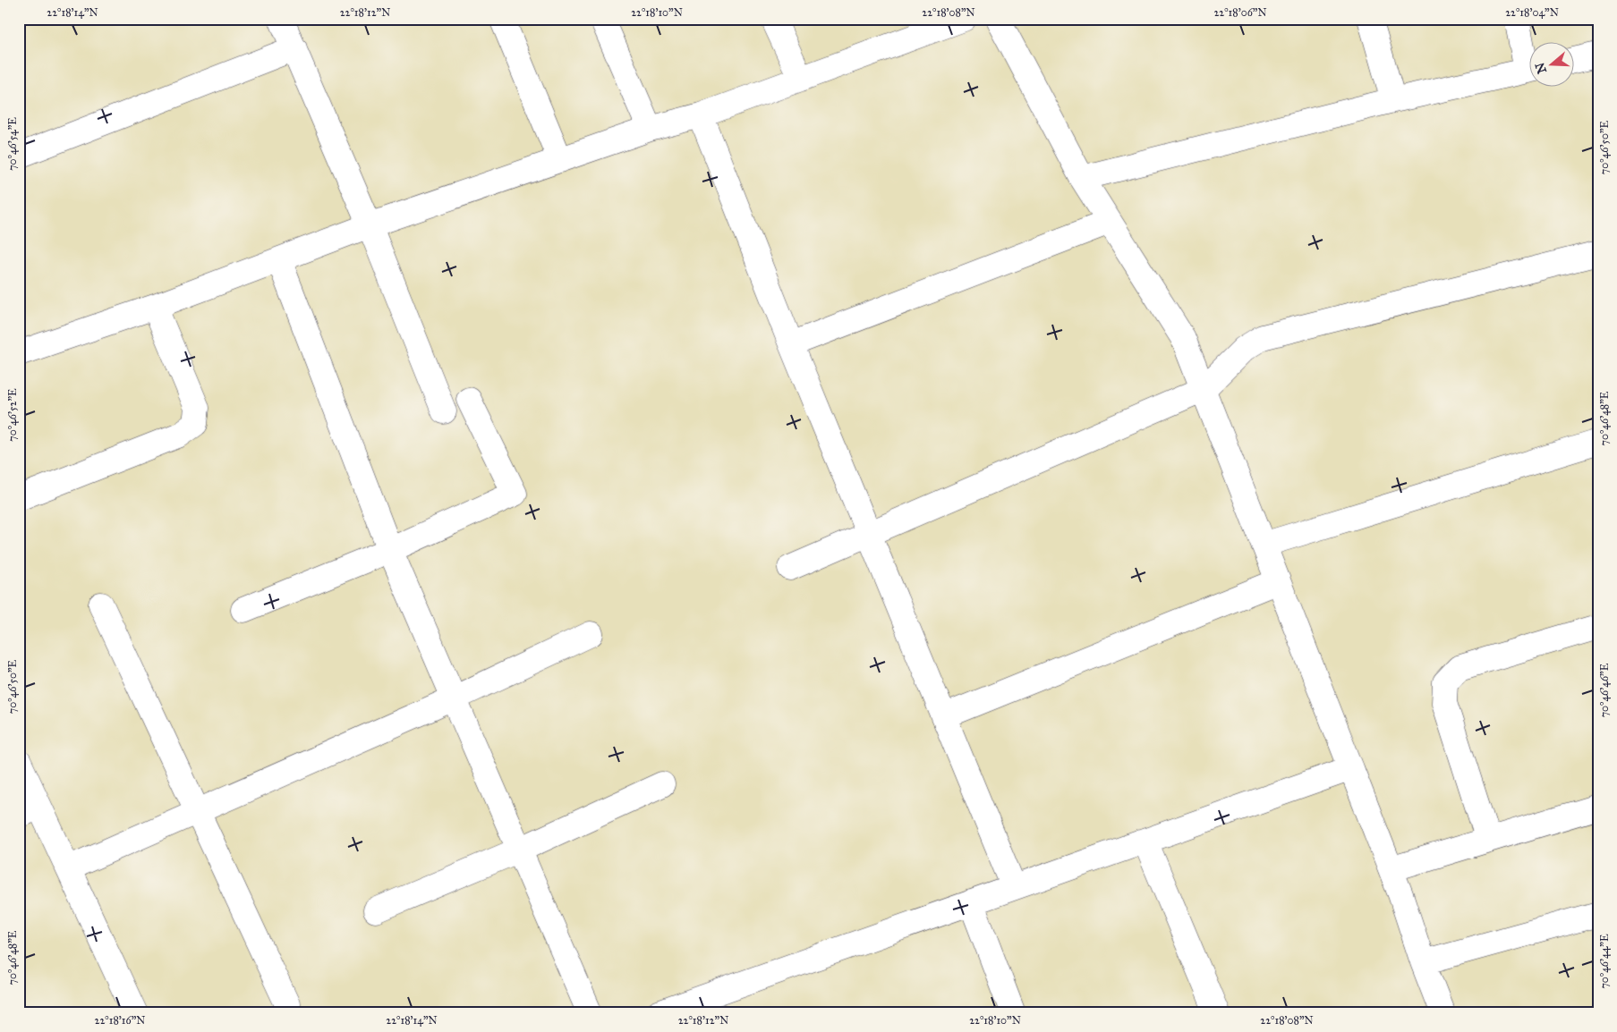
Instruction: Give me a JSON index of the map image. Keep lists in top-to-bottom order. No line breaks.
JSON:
{"north":"left","coordinates":["22°18'14\"N","22°18'12\"N","22°18'10\"N","22°18'08\"N","22°18'06\"N","22°18'04\"N","70°46'54\"E","70°46'50\"E","70°46'52\"E","70°46'48\"E","70°46'46\"E","70°46'44\"E","22°18'16\"N"]}
